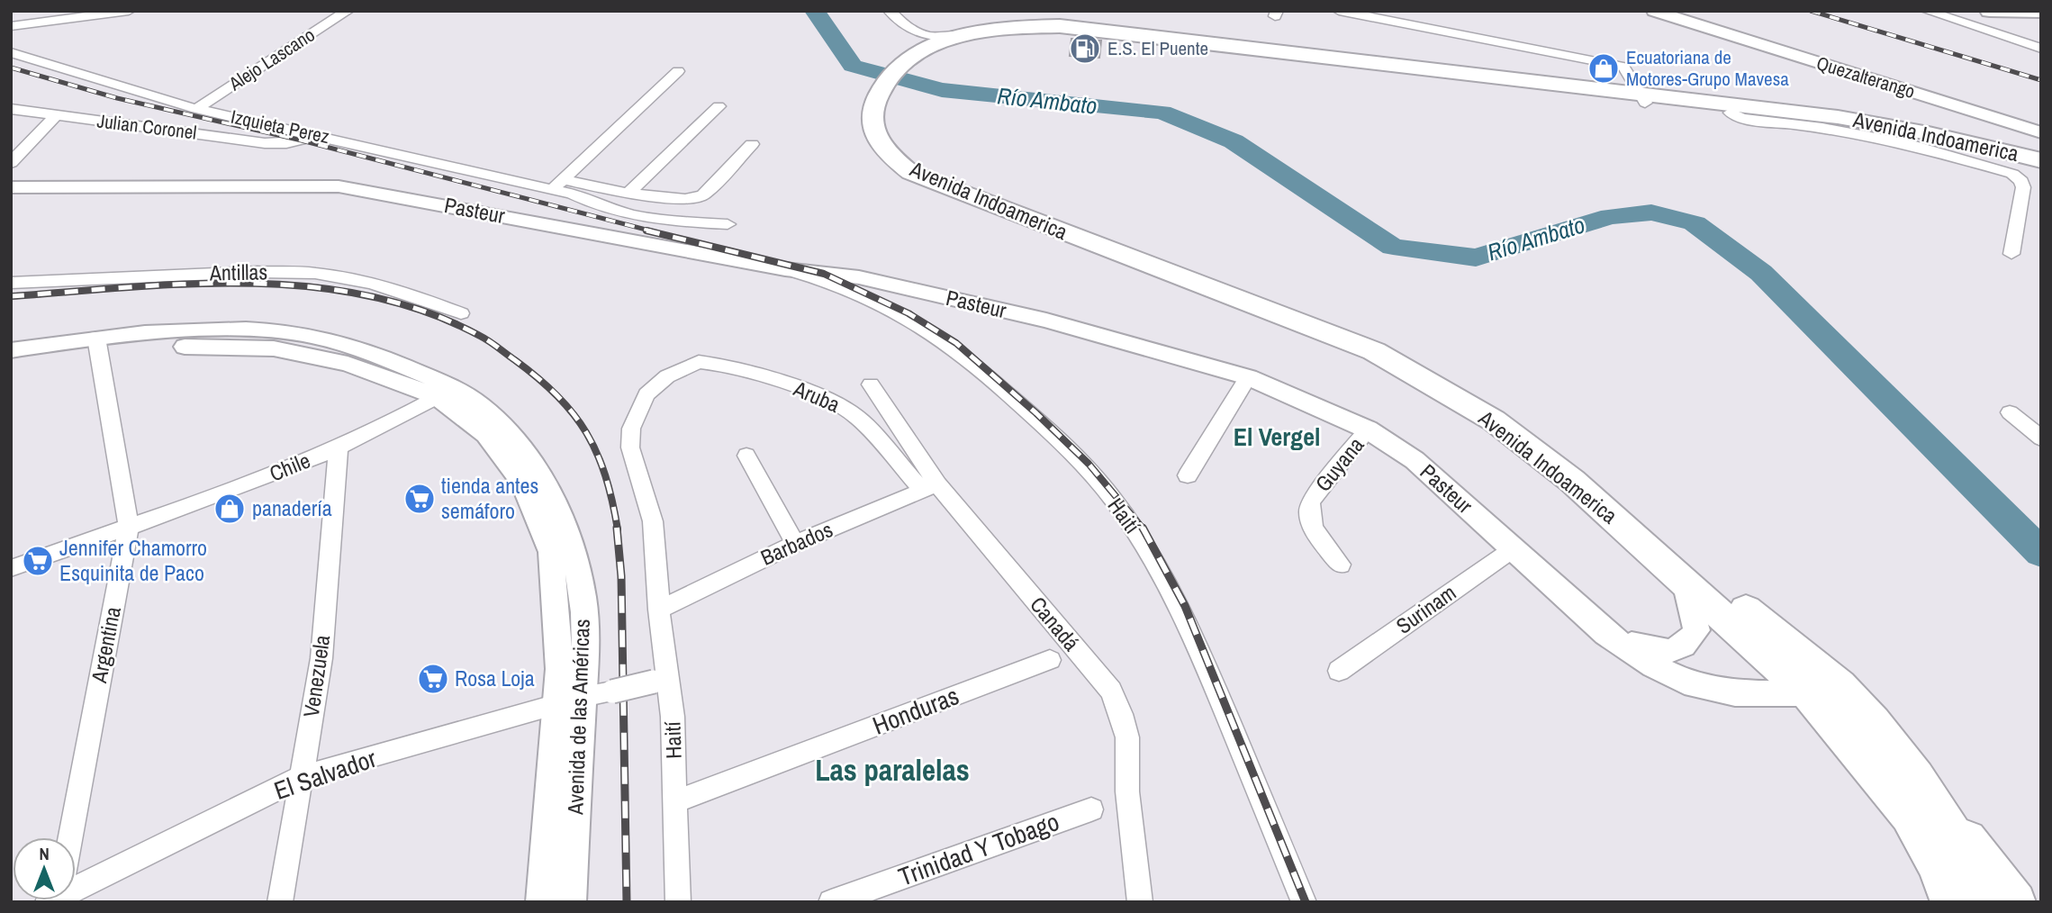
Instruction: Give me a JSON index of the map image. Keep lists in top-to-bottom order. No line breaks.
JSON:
{"streets":{"main road":["Avenida Indoamerica"],"street":["Alejo Lascano","Quezalterango","Julian Coronel","Izquieta Perez","Pasteur","Antillas","Aruba","Guyana","Chile","Haití","Barbados","Surinam","Canadá","Argentina","Venezuela","Honduras","Avenida de las Américas","El Salvador","Trinidad Y Tobago"]},"crossings":[["Alejo Lascano","Izquieta Perez"],["Julian Coronel","Izquieta Perez"],["Avenida Indoamerica","Pasteur"],["Pasteur","Guyana"],["Pasteur","Haití"],["Pasteur","Surinam"],["Aruba","Haití"],["Aruba","Barbados"],["Aruba","Canadá"],["Chile","Argentina"],["Chile","Venezuela"],["Chile","Avenida de las Américas"],["Haití","Barbados"],["Haití","Honduras"],["Haití","El Salvador"],["Barbados","Canadá"],["Argentina","Avenida de las Américas"],["Venezuela","El Salvador"],["Avenida de las Américas","El Salvador"]],"districts":["El Vergel","Las paralelas"],"water":["Río Ambato"],"places":{"fuel station":["E.S. El Puente"],"shop":["Ecuatoriana de Motores-Grupo Mavesa","panadería"],"supermarket":["tienda antes semáforo","Jennifer Chamorro Esquinita de Paco","Rosa Loja"]},"north":"top"}
